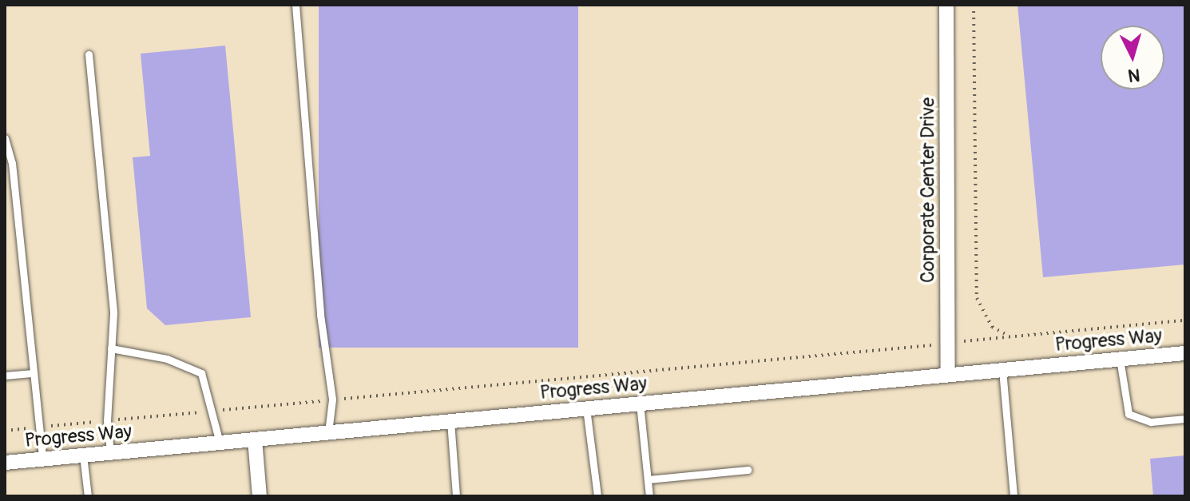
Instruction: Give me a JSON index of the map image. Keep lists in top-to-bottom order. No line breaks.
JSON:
{"streets":{"street":["Corporate Center Drive","Progress Way"]},"crossings":[["Corporate Center Drive","Progress Way"]],"north":"bottom"}
